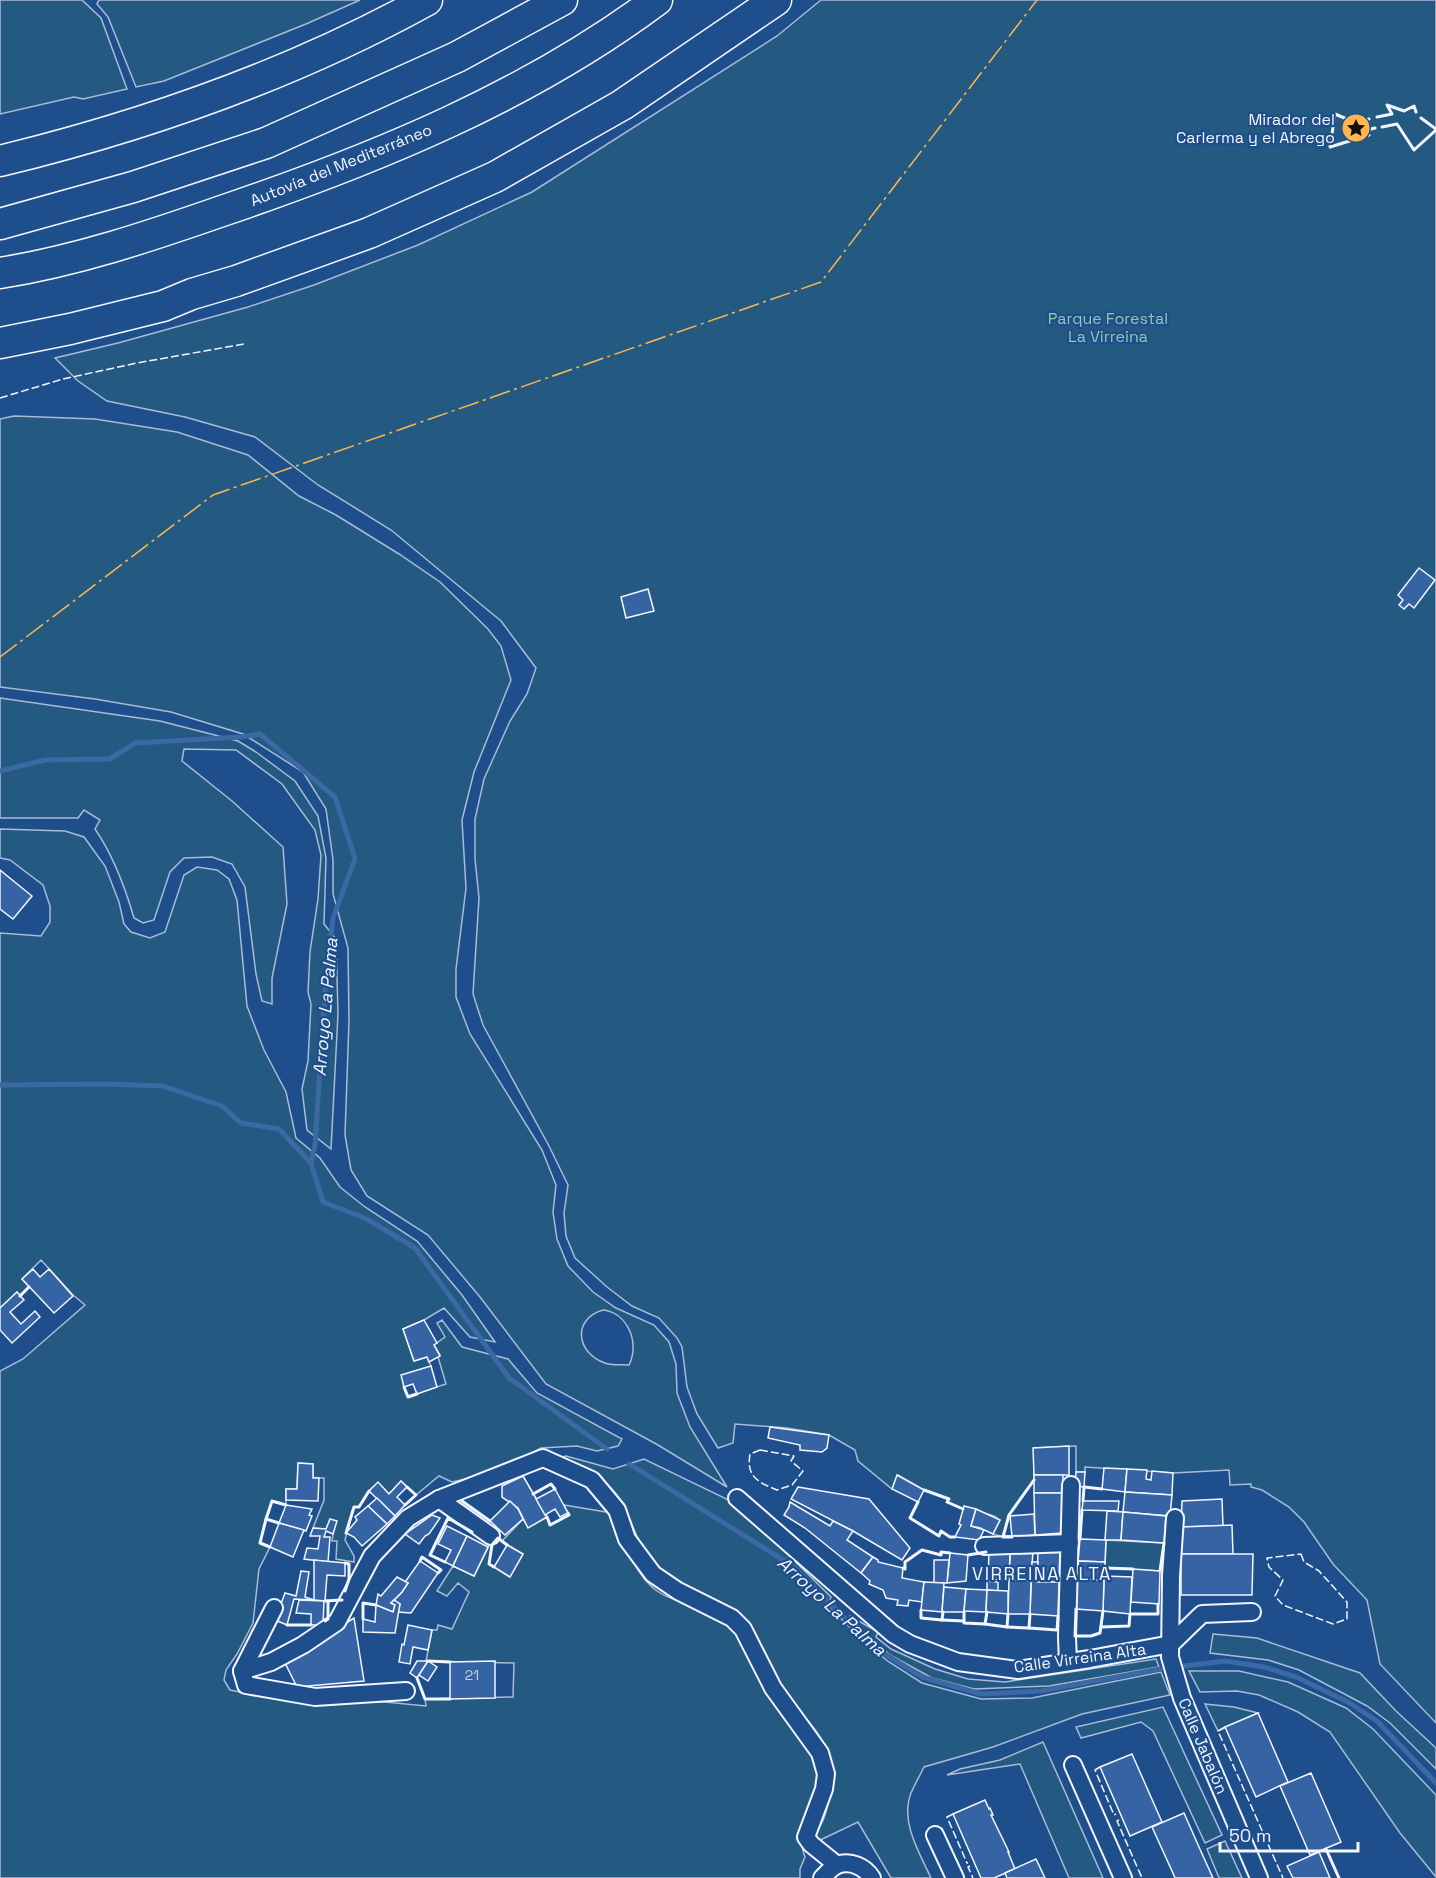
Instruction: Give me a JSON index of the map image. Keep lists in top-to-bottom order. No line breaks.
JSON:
{"streets":{"highway":["Autovía del Mediterráneo"],"street":["Calle Virreina Alta","Calle Jabalón"]},"crossings":[["Calle Virreina Alta","Calle Jabalón"]],"districts":["VIRREINA ALTA"],"water":["Arroyo La Palma"],"parks":["Parque Forestal La Virreina"],"places":{"place":["Mirador del Carlerma y el Abrego"]},"house_numbers":["21"],"scale_bar":"50 m"}
